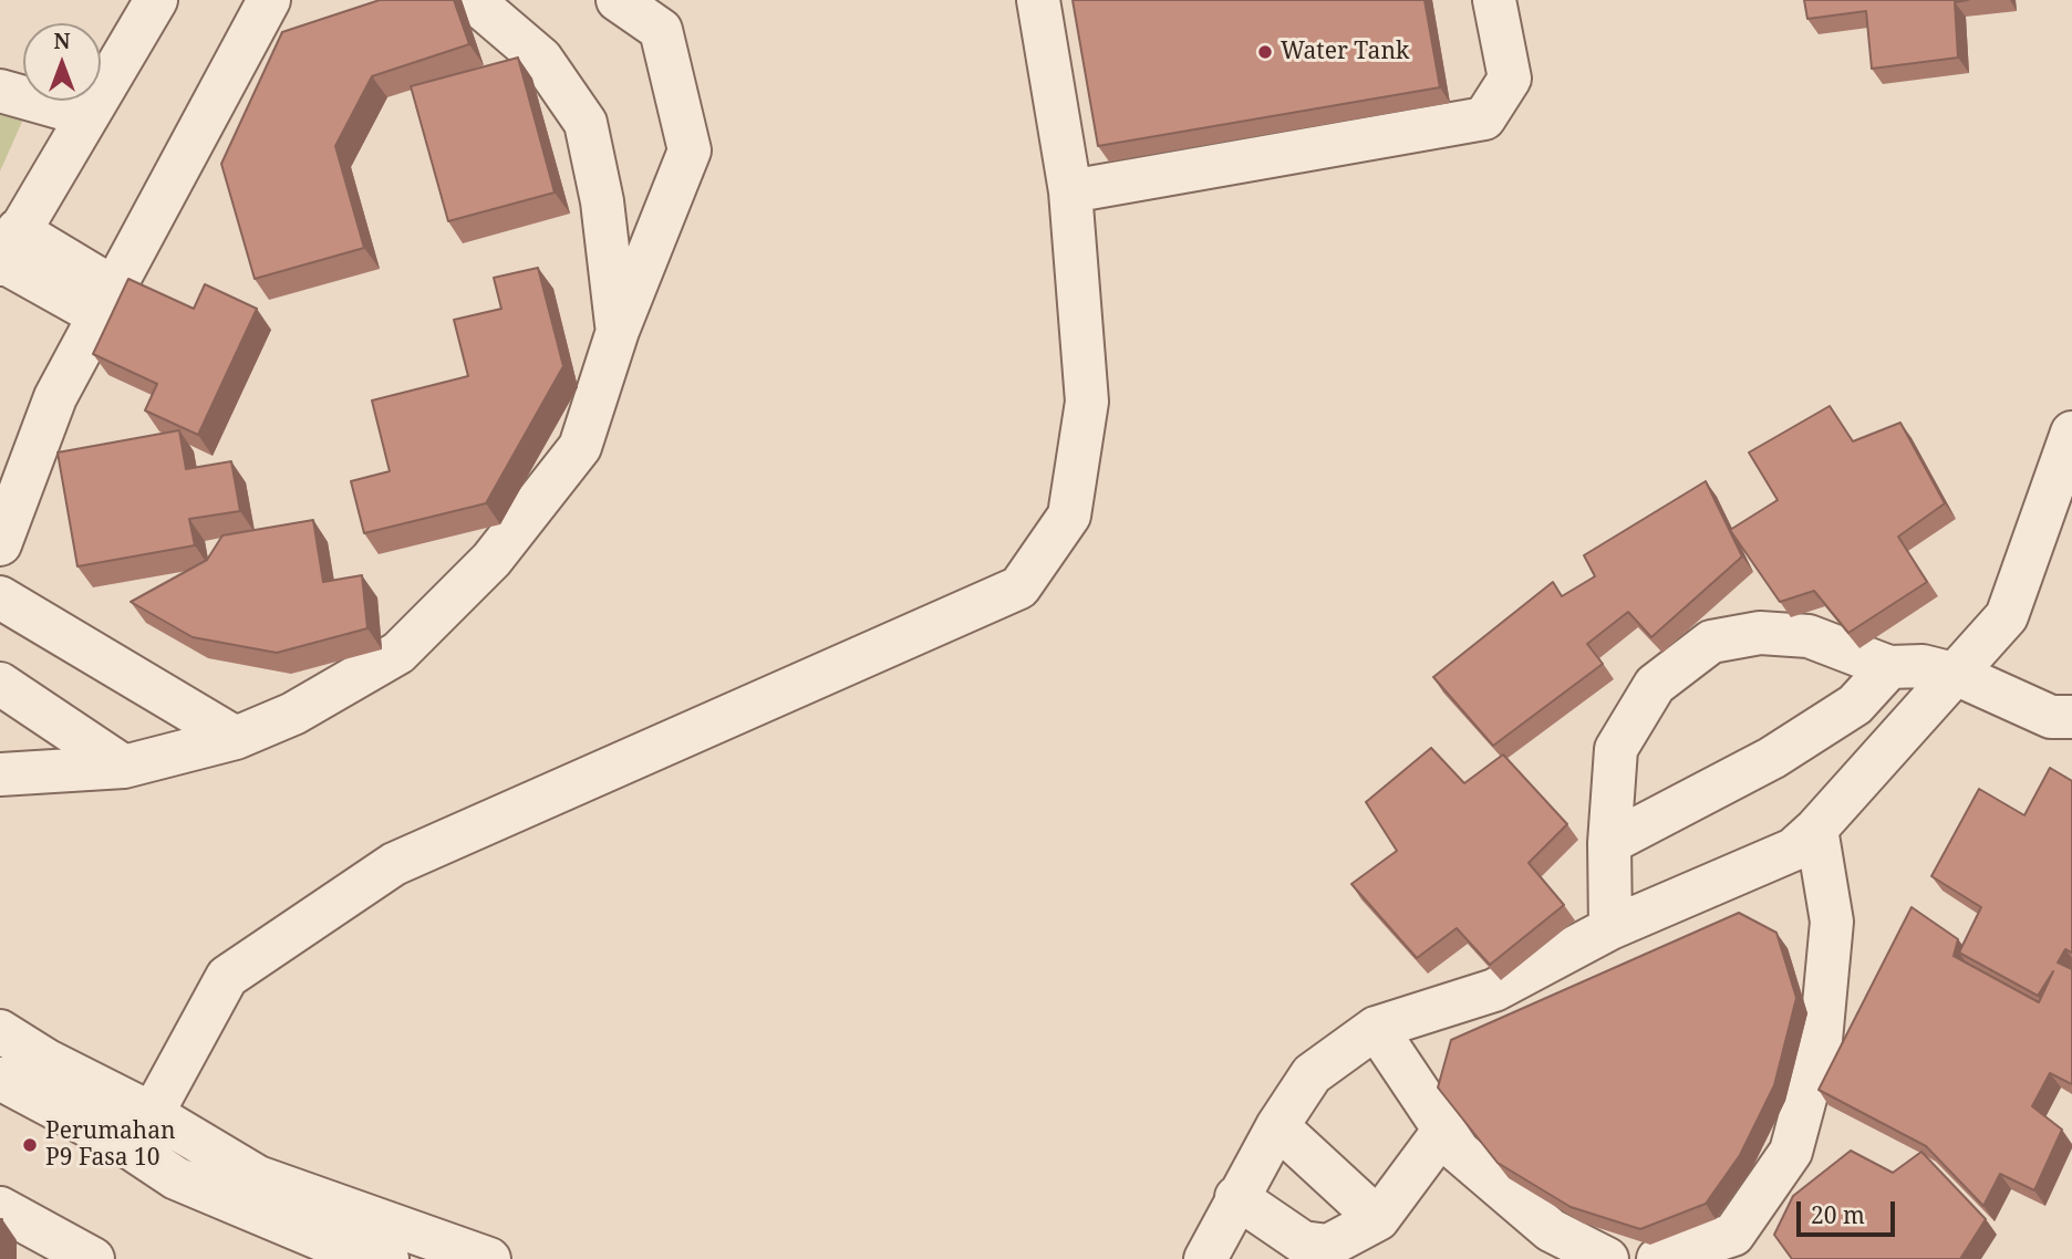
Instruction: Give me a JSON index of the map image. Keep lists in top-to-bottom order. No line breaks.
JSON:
{"places":["Water Tank","Perumahan P9 Fasa 10"],"scale_bar":"20 m","north":"top"}
